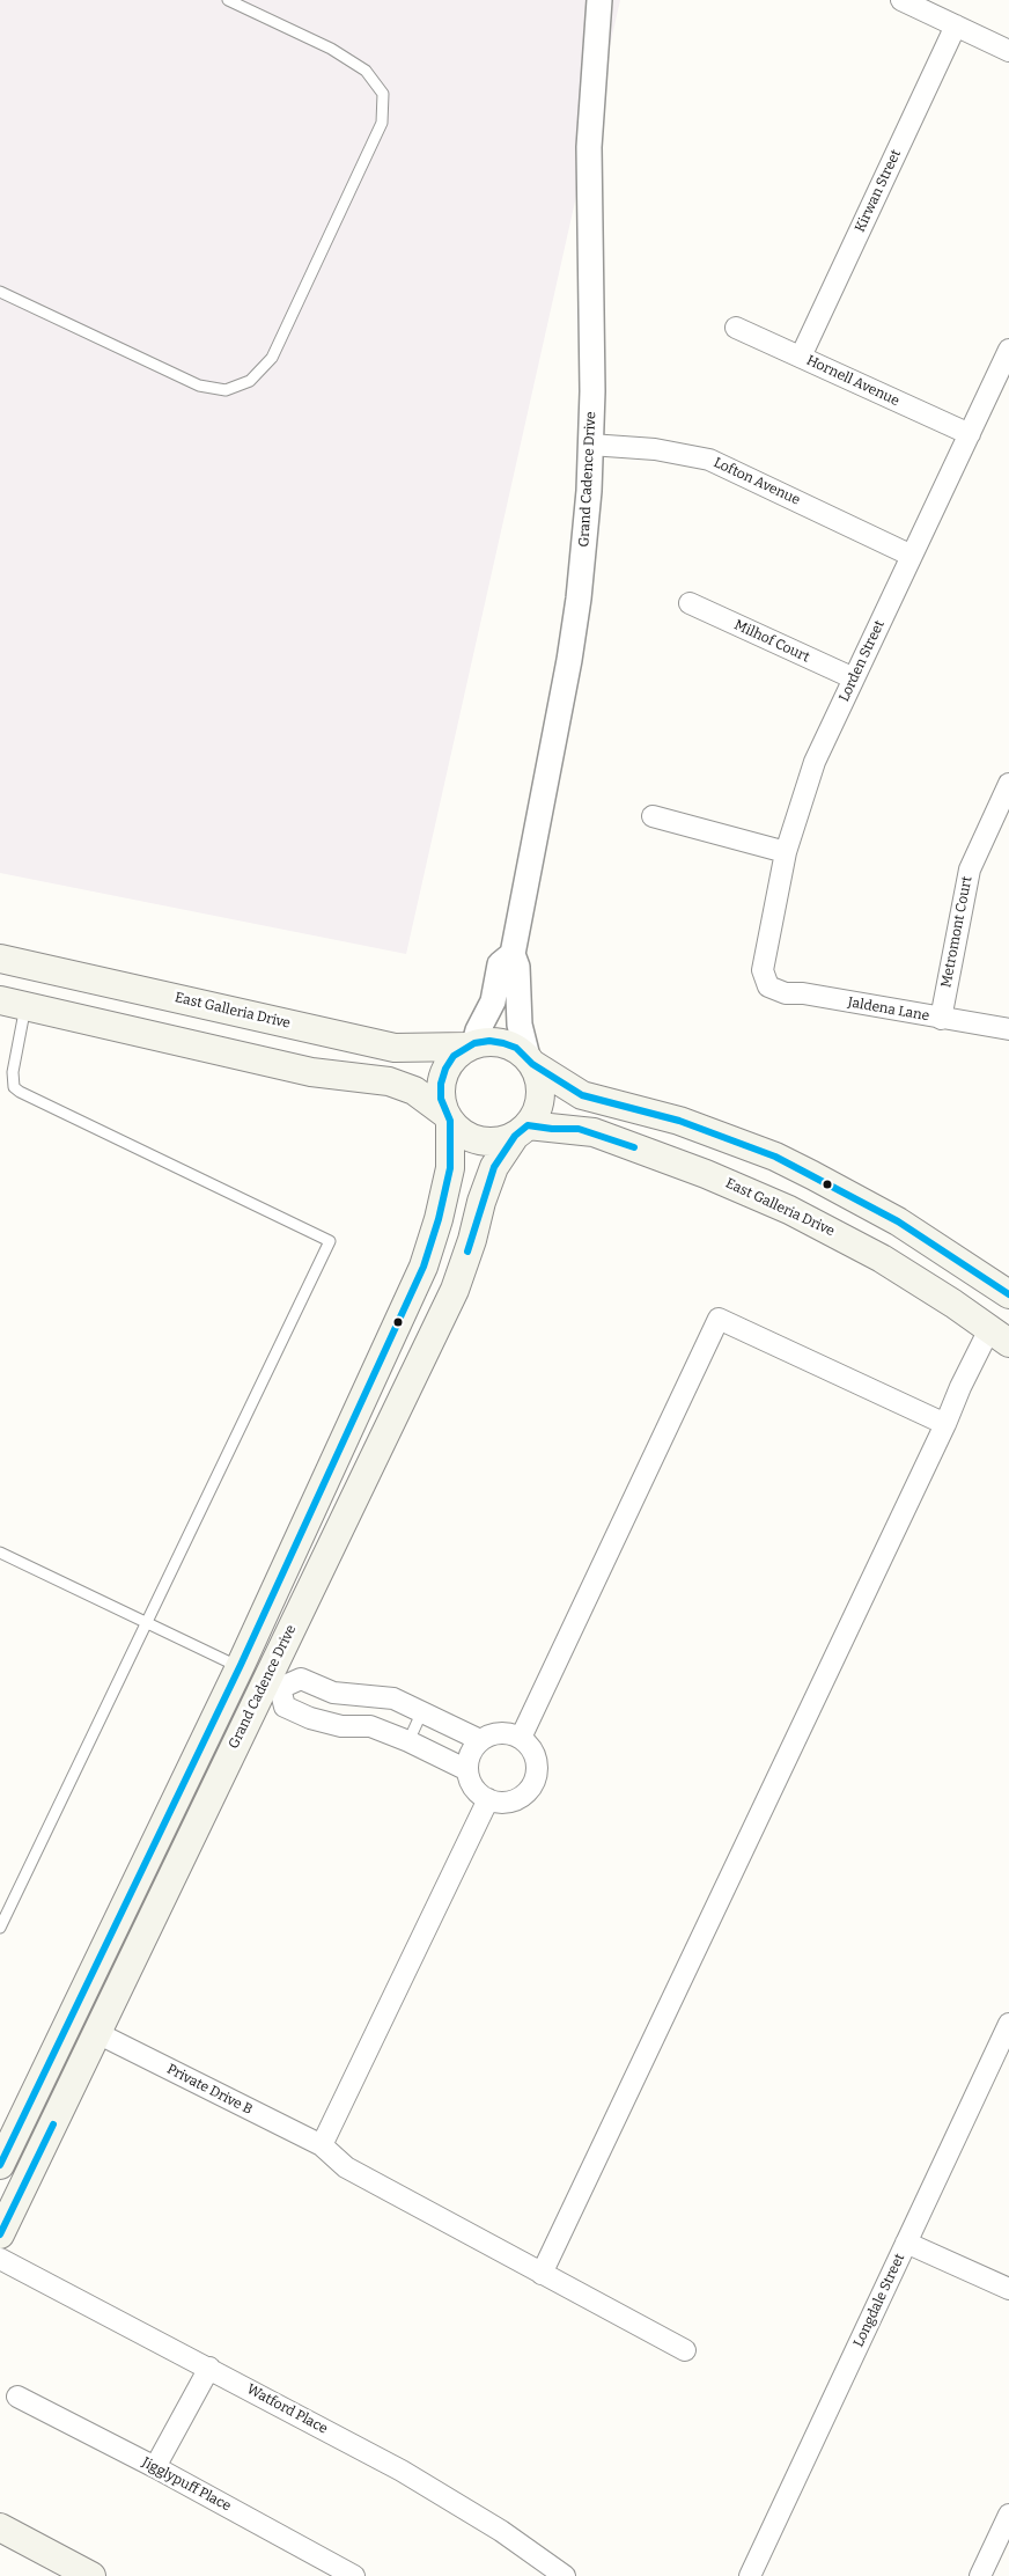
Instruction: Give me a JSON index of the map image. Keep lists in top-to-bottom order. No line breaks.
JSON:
{"streets":{"main road":["Grand Cadence Drive","East Galleria Drive"],"street":["Kirwan Street","Hornell Avenue","Lofton Avenue","Milhof Court","Lorden Street","Metromont Court","Jaldena Lane","Private Drive B","Longdale Street","Watford Place","Jigglypuff Place"]},"crossings":[["Kirwan Street","Hornell Avenue"],["Hornell Avenue","Lorden Street"],["Grand Cadence Drive","Lofton Avenue"],["Grand Cadence Drive","East Galleria Drive"],["Grand Cadence Drive","Private Drive B"],["Lofton Avenue","Lorden Street"],["Milhof Court","Lorden Street"],["Lorden Street","Jaldena Lane"],["Metromont Court","Jaldena Lane"]]}
